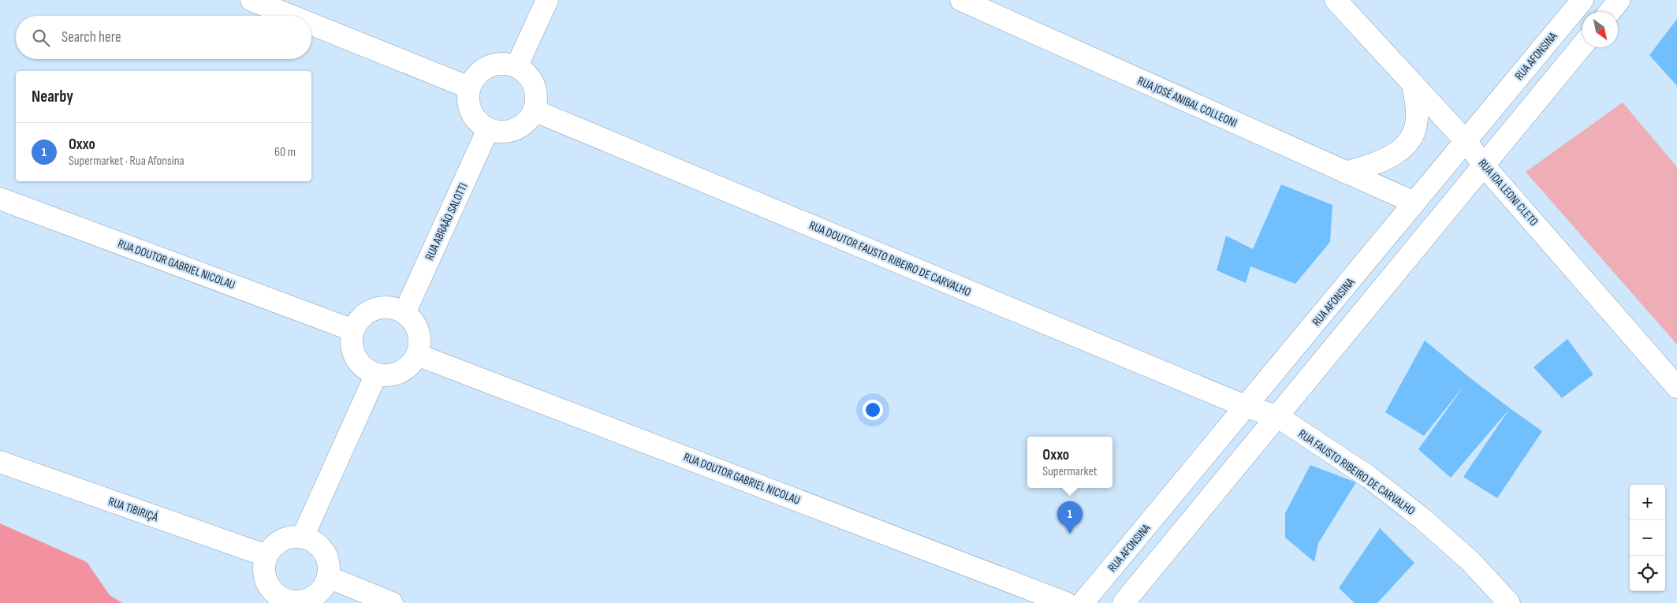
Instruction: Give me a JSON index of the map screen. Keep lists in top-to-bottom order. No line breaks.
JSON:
{"streets":{"street":["RUA AFONSINA","RUA JOSÉ ANIBAL COLLEONI","RUA IDA LEONI CLETO","RUA ABRAÃO SALOTTI","RUA DOUTOR FAUSTO RIBEIRO DE CARVALHO","RUA DOUTOR GABRIEL NICOLAU","RUA FAUSTO RIBEIRO DE CARVALHO","RUA TIBIRIÇÁ"]},"crossings":[["RUA AFONSINA","RUA JOSÉ ANIBAL COLLEONI"],["RUA AFONSINA","RUA IDA LEONI CLETO"],["RUA AFONSINA","RUA DOUTOR FAUSTO RIBEIRO DE CARVALHO"],["RUA AFONSINA","RUA FAUSTO RIBEIRO DE CARVALHO"],["RUA ABRAÃO SALOTTI","RUA DOUTOR FAUSTO RIBEIRO DE CARVALHO"],["RUA ABRAÃO SALOTTI","RUA DOUTOR GABRIEL NICOLAU"],["RUA DOUTOR FAUSTO RIBEIRO DE CARVALHO","RUA FAUSTO RIBEIRO DE CARVALHO"]],"north":"bottom right","page":{"search":"Search here","heading":"Nearby","list":[{"mark":"1","name":"Oxxo","note":"Supermarket · Rua Afonsina","value":"60 m"}],"popup":["Oxxo","Supermarket"],"map_buttons":["+","−"],"pins":"1"}}
